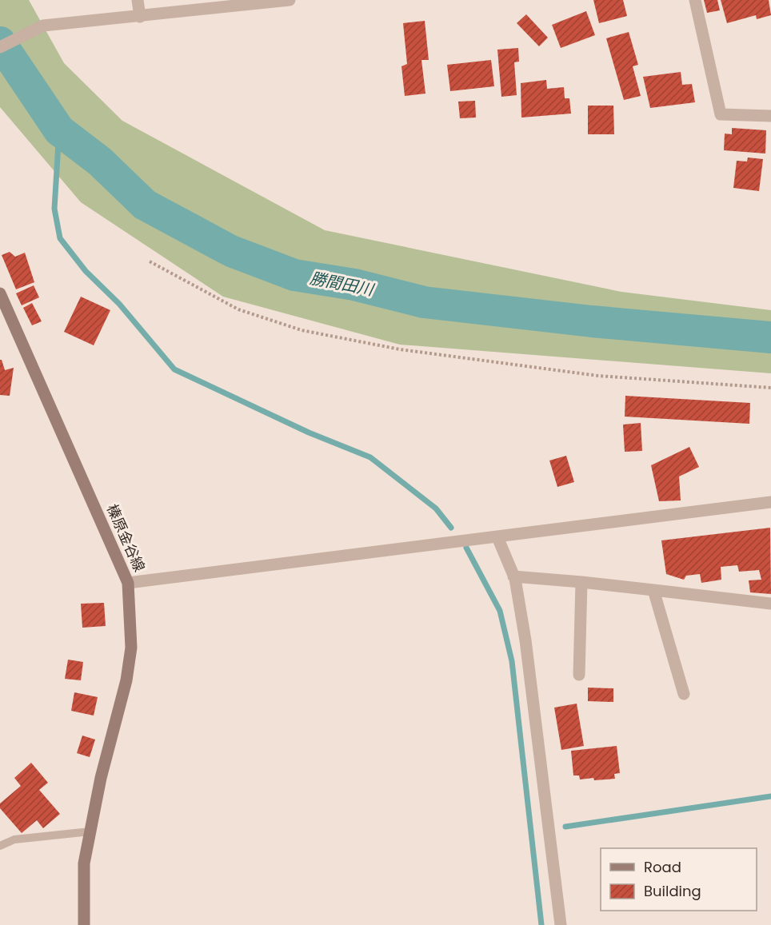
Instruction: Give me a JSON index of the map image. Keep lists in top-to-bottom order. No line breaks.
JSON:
{"streets":{"main road":["榛原金谷線"]},"water":["勝間田川"],"legend":["Road","Building"]}
